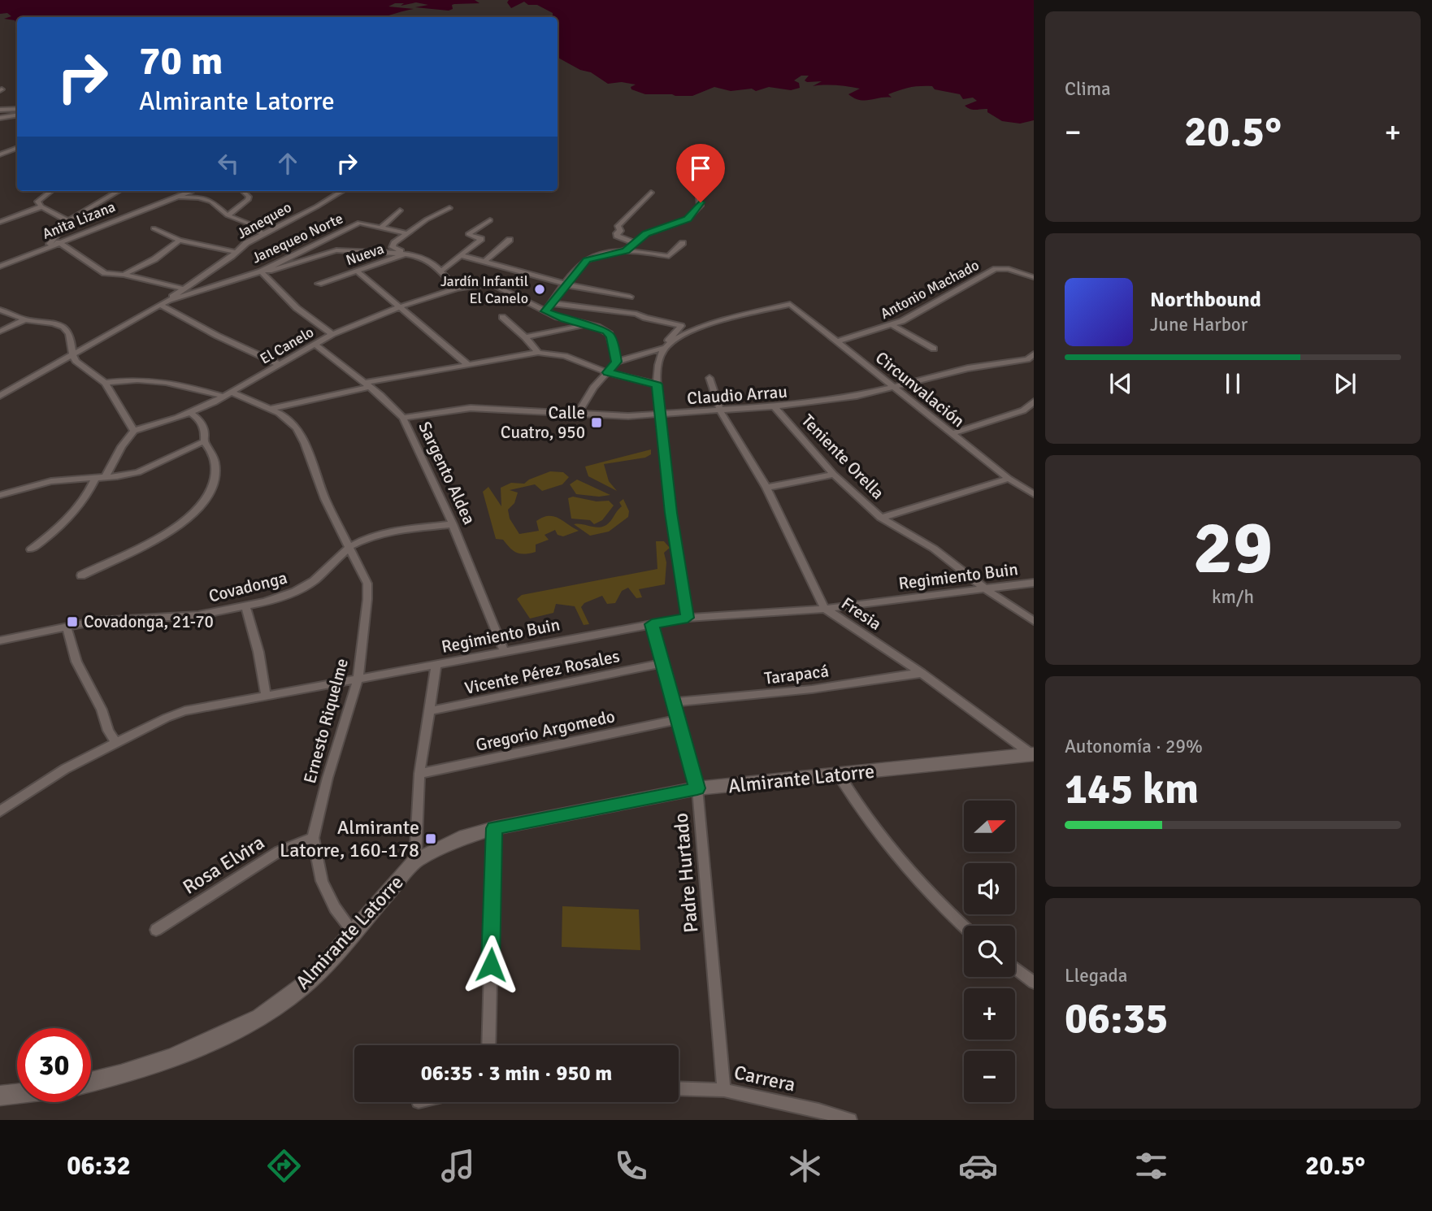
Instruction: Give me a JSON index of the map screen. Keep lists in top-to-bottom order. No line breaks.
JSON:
{"streets":{"main road":["Almirante Latorre"],"street":["Anita Lizana","Janequeo","Janequeo Norte","Nueva","Antonio Machado","El Canelo","Circunvalación","Claudio Arrau","Teniente Orella","Sargento Aldea","Regimiento Buin","Covadonga","Fresia","Vicente Pérez Rosales","Tarapacá","Ernesto Riquelme","Gregorio Argomedo","Rosa Elvira","Padre Hurtado","Carrera"]},"crossings":[["Janequeo","Janequeo Norte"],["Janequeo Norte","Nueva"],["Antonio Machado","Circunvalación"],["El Canelo","Sargento Aldea"],["El Canelo","Ernesto Riquelme"],["Circunvalación","Claudio Arrau"],["Claudio Arrau","Teniente Orella"],["Claudio Arrau","Sargento Aldea"],["Claudio Arrau","Fresia"],["Teniente Orella","Regimiento Buin"],["Sargento Aldea","Regimiento Buin"],["Sargento Aldea","Covadonga"],["Regimiento Buin","Fresia"],["Regimiento Buin","Ernesto Riquelme"],["Regimiento Buin","Padre Hurtado"],["Covadonga","Ernesto Riquelme"],["Fresia","Tarapacá"],["Fresia","Almirante Latorre"],["Vicente Pérez Rosales","Padre Hurtado"],["Tarapacá","Padre Hurtado"],["Ernesto Riquelme","Almirante Latorre"],["Ernesto Riquelme","Rosa Elvira"],["Gregorio Argomedo","Padre Hurtado"],["Almirante Latorre","Padre Hurtado"],["Padre Hurtado","Carrera"]],"places":{"other":["Jardín Infantil El Canelo"],"transit":["Calle Cuatro, 950","Covadonga, 21-70","Almirante Latorre, 160-178"]},"north":"right","page":{"tile":["Clima",["29","km/h"],["Autonomía · 29%","145 km"],["Llegada","06:35"]],"turn":["70 m","Almirante Latorre"],"heat":["−","20.5°","+"],"song":["Northbound","June Harbor"],"map_buttons":["+","−"],"limit":"30","trip":"06:35 · 3 min · 950 m","tabs":["06:32","20.5°"]}}
